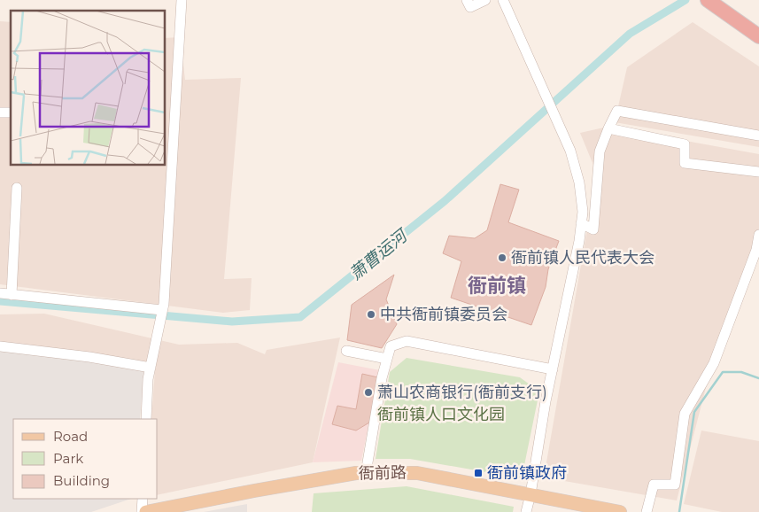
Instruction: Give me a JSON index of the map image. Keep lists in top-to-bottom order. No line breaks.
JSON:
{"streets":{"main road":["衙前路"]},"districts":["衙前镇"],"water":["萧曹运河"],"parks":["衙前镇人口文化园"],"places":{"other":["衙前镇人民代表大会","中共衙前镇委员会","萧山农商银行(衙前支行)"],"transit":["衙前镇政府"]},"legend":["Road","Park","Building"]}
